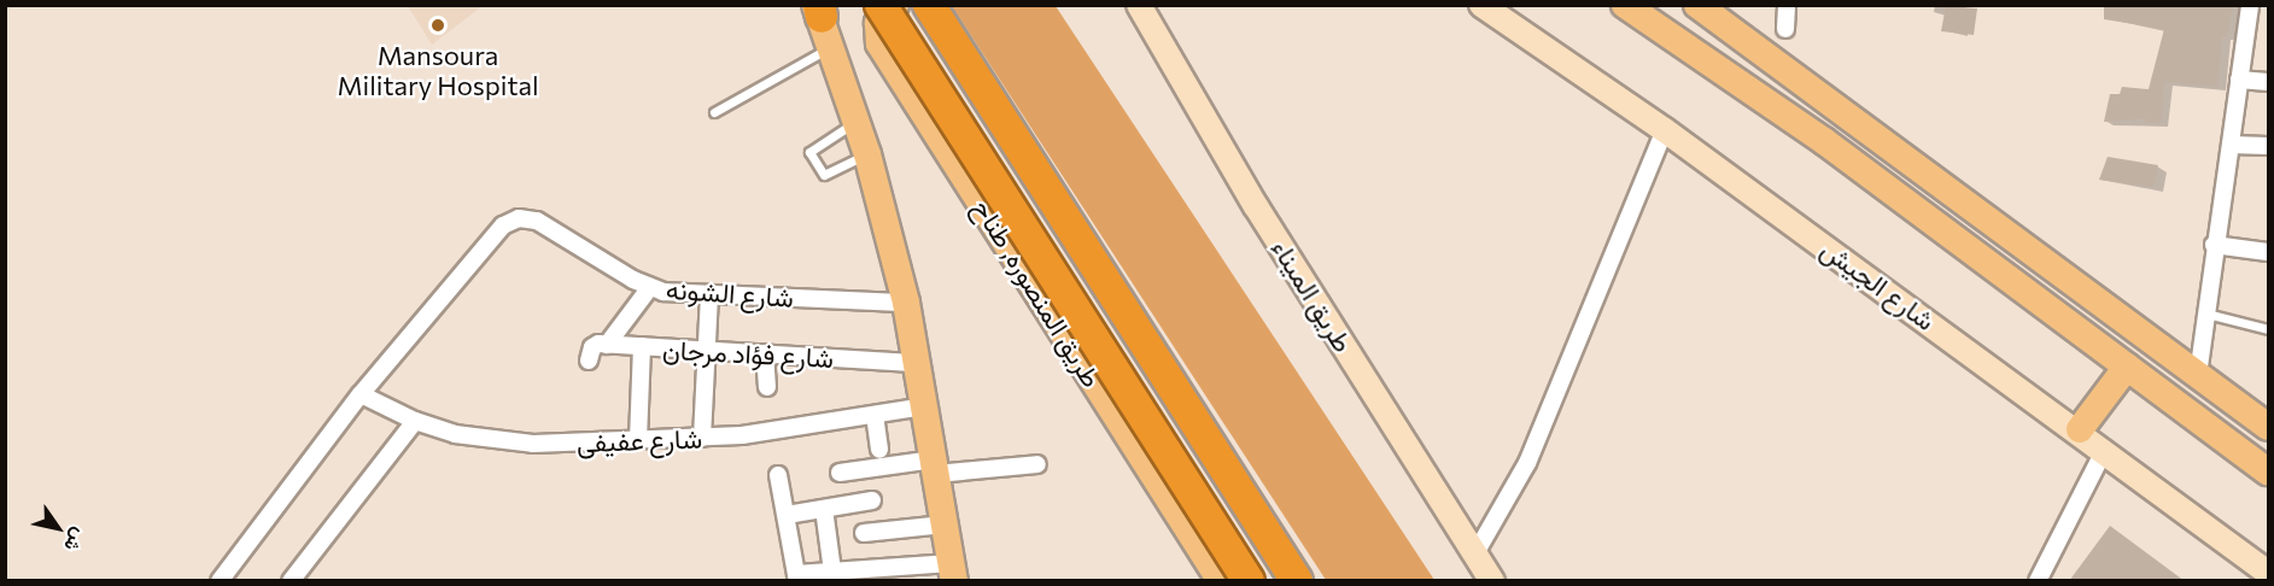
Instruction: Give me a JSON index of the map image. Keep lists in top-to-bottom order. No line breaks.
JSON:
{"streets":{"main road":["طريق المنصوره, طناح"],"street":["شارع الجيش","شارع الشونه","طريق الميناء","شارع فؤاد مرجان","شارع عفيفى"]},"crossings":[["شارع الشونه","شارع عفيفى"]],"places":["Mansoura Military Hospital"],"north":"bottom right"}
